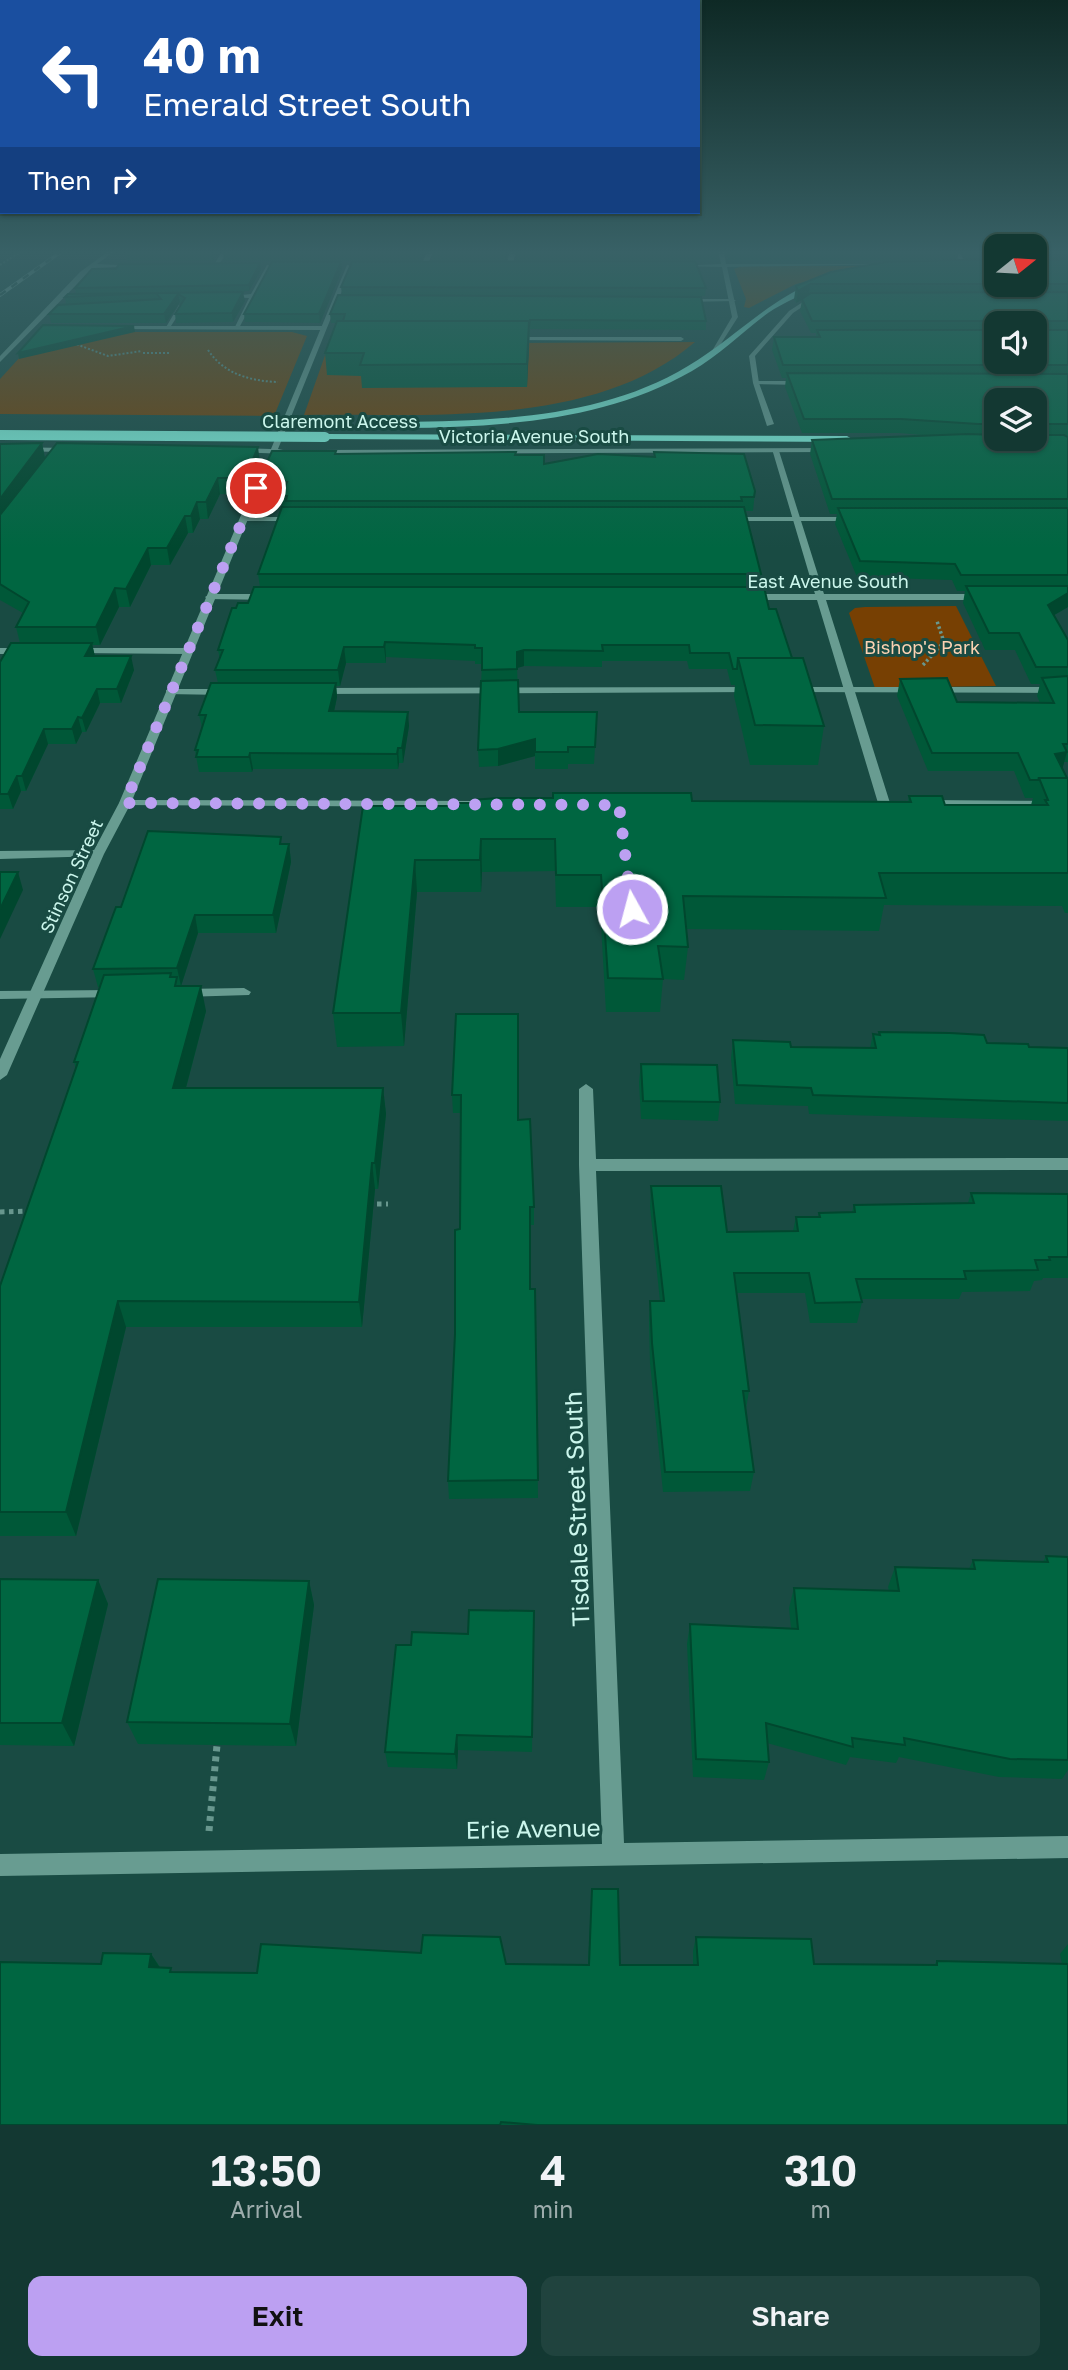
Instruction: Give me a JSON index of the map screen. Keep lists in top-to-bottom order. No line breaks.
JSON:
{"streets":{"main road":["Claremont Access"],"street":["Victoria Avenue South","East Avenue South","Stinson Street","Tisdale Street South","Erie Avenue"]},"crossings":[["Tisdale Street South","Erie Avenue"]],"parks":["Bishop's Park"],"north":"right","page":{"turn":["40 m","Emerald Street South"],"then":"Then","eta":["13:50","Arrival","4","min","310","m"],"buttons":["Exit","Share"]}}
